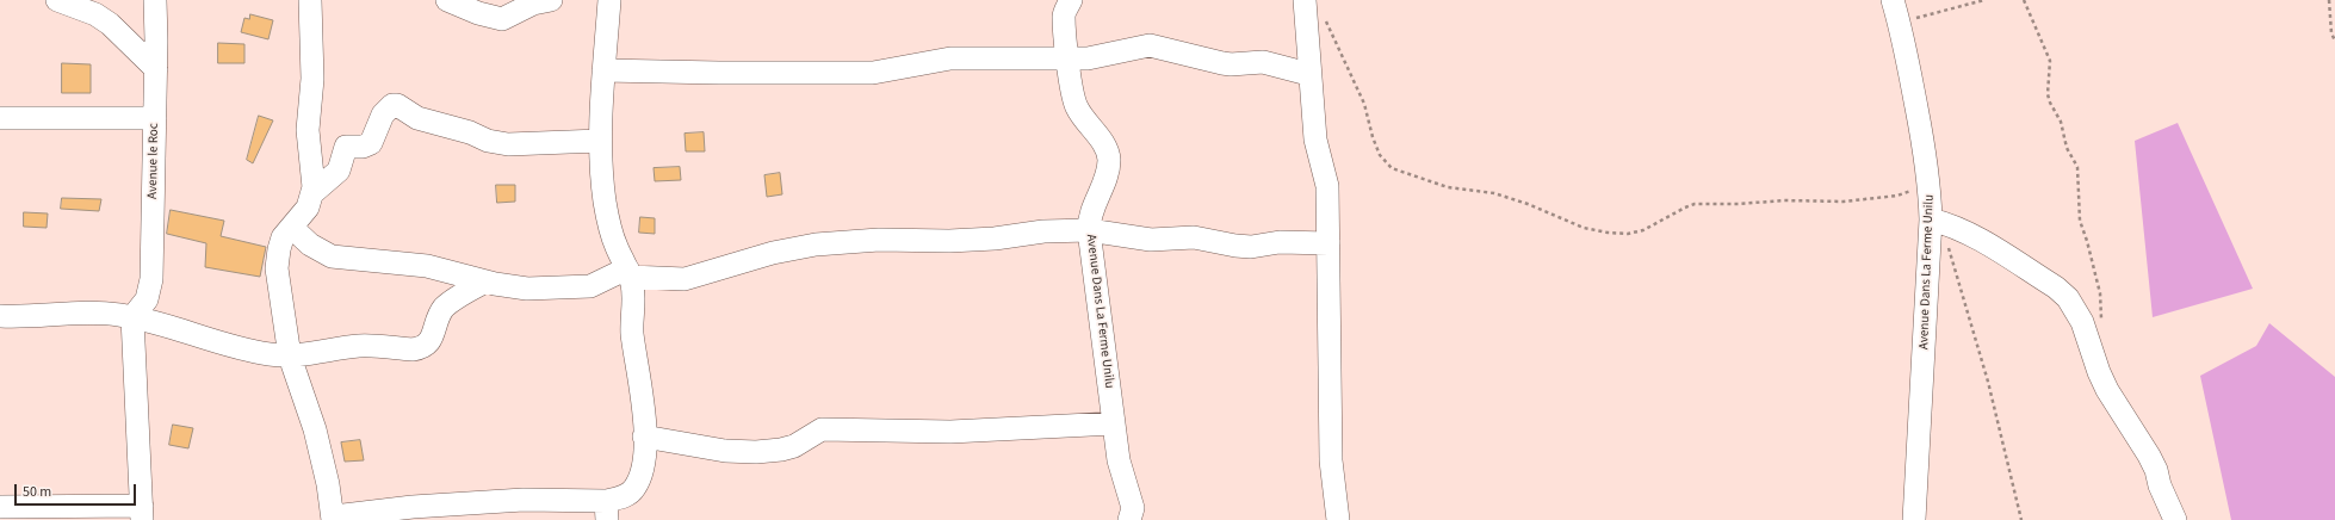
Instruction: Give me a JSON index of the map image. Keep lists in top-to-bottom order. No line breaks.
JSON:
{"streets":{"street":["Avenue le Roc","Avenue Dans La Ferme Unilu"]},"scale_bar":"50 m"}
